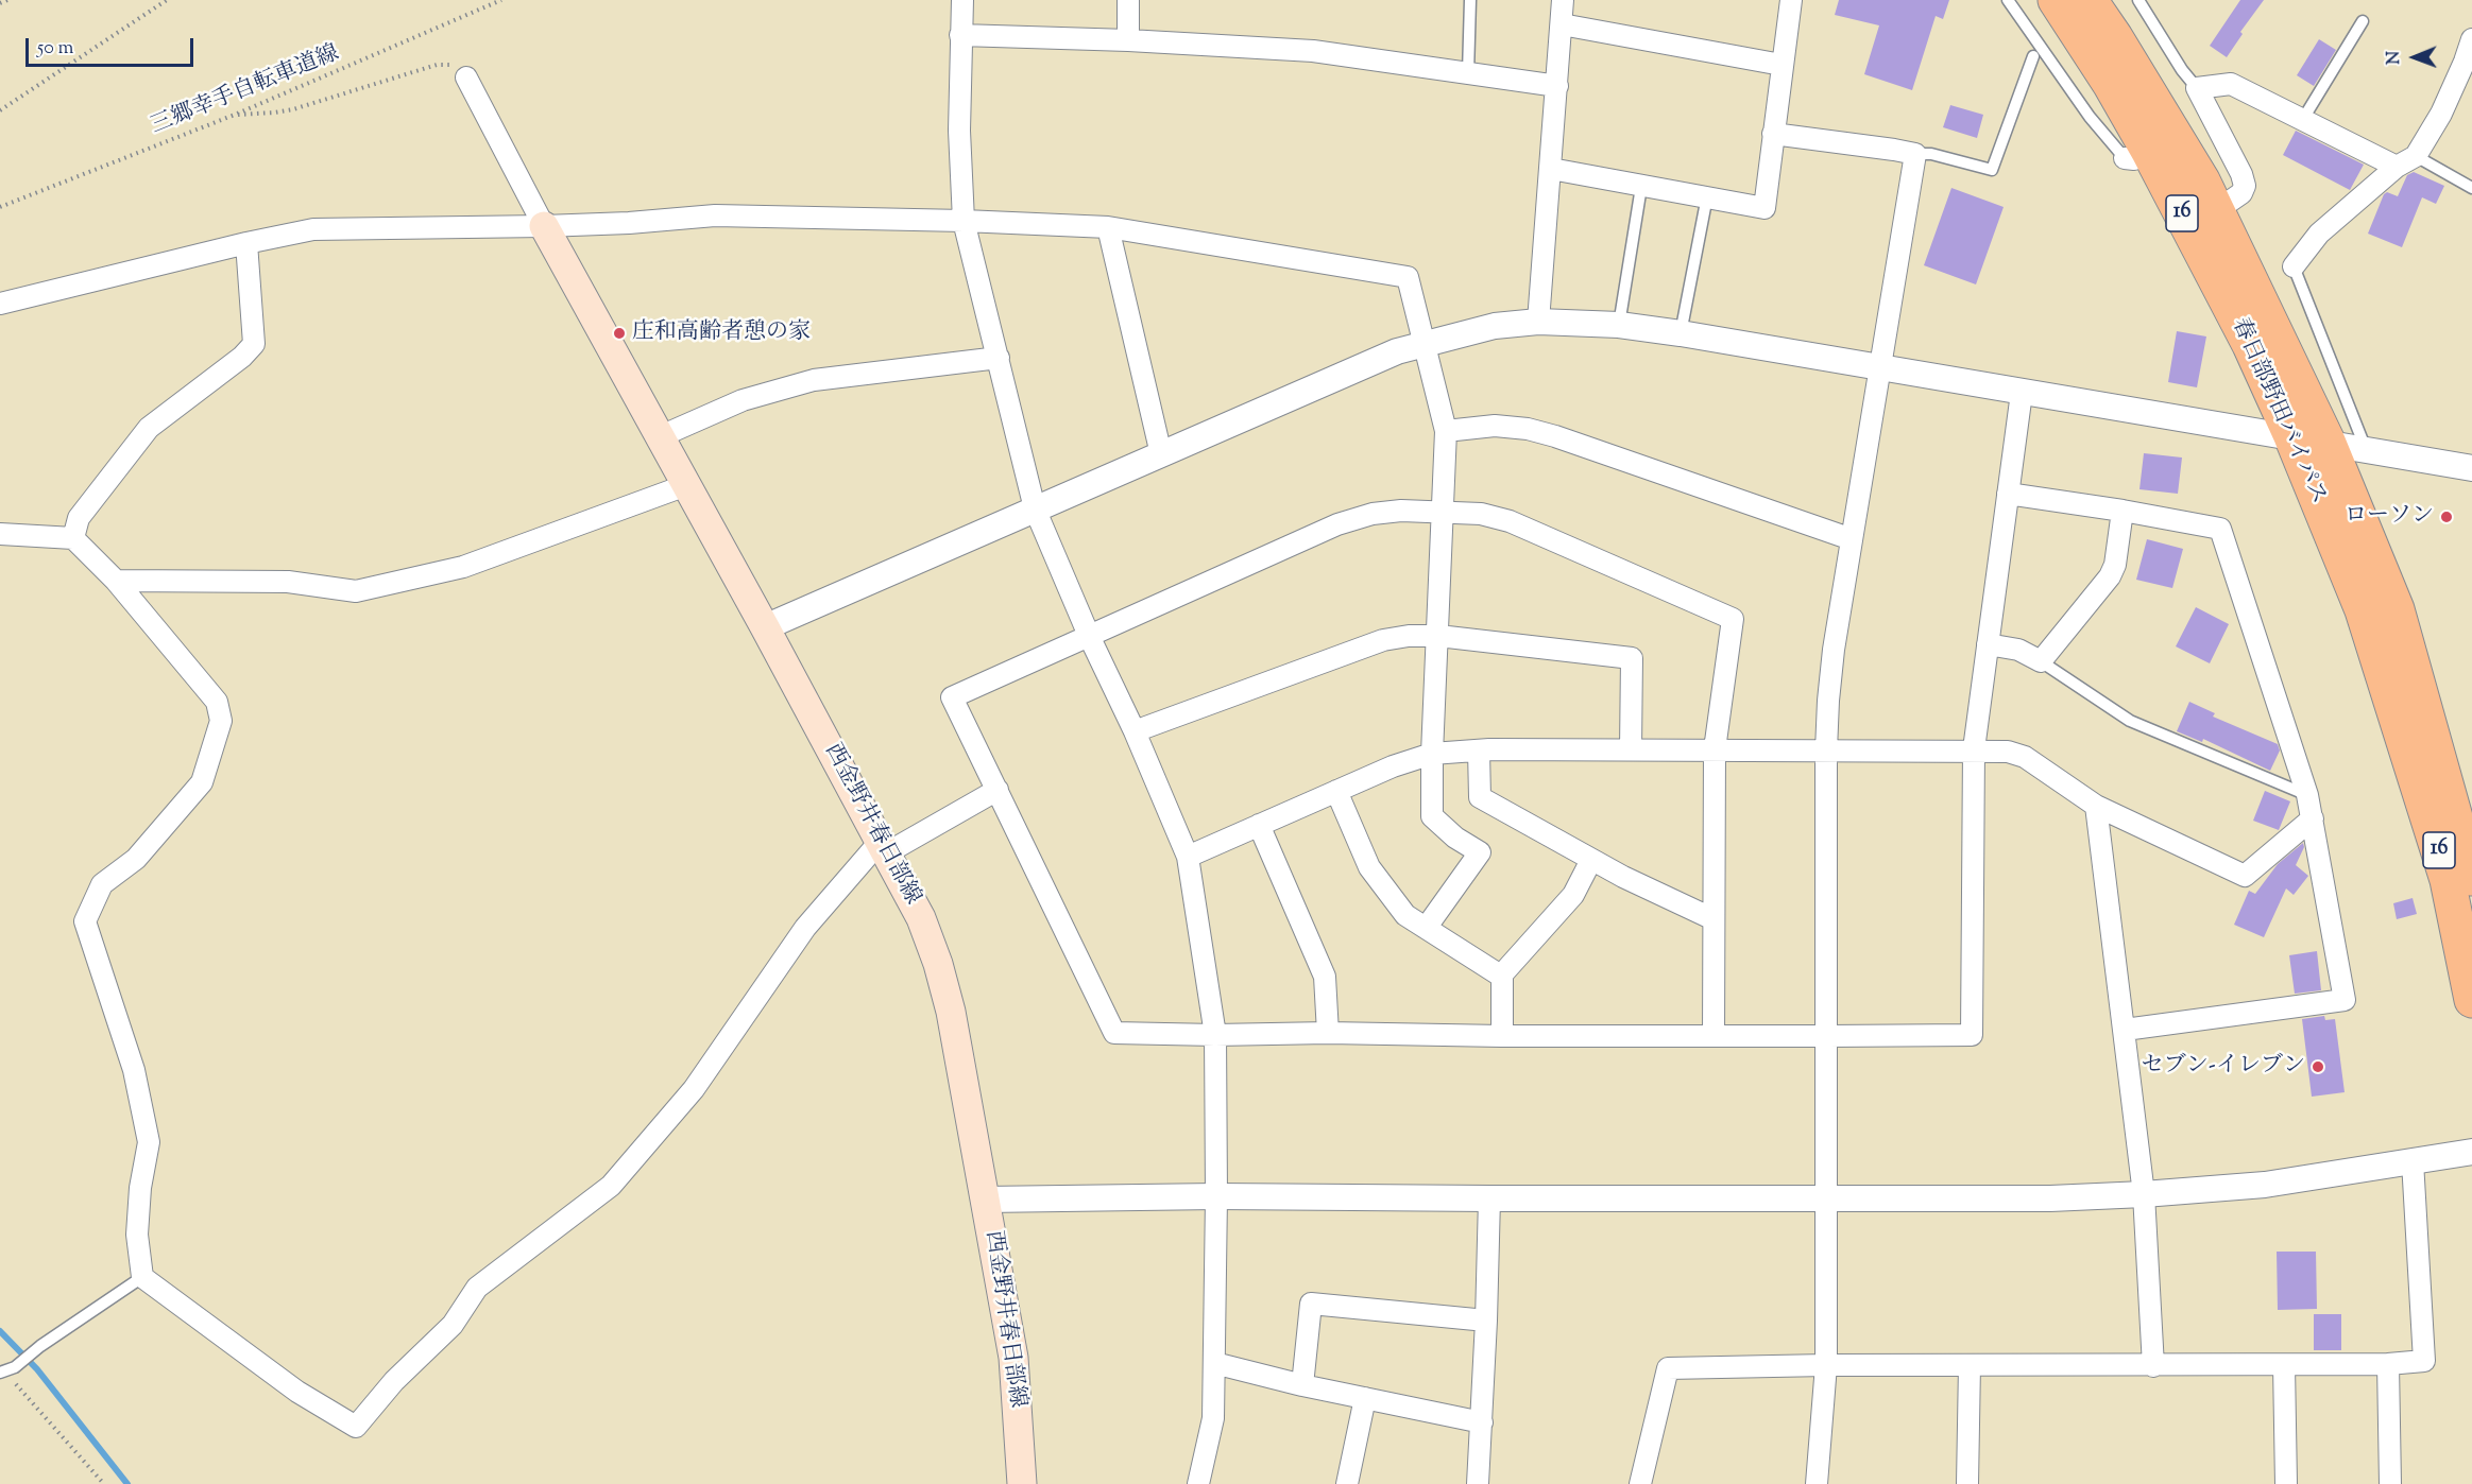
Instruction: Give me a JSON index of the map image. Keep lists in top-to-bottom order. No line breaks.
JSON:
{"streets":{"highway":["16","春日部野田バイパス"],"main road":["西金野井春日部線"],"path":["三郷幸手自転車道線"]},"places":["庄和高齢者憩の家","ローソン","セブン-イレブン"],"scale_bar":"50 m","north":"left"}
